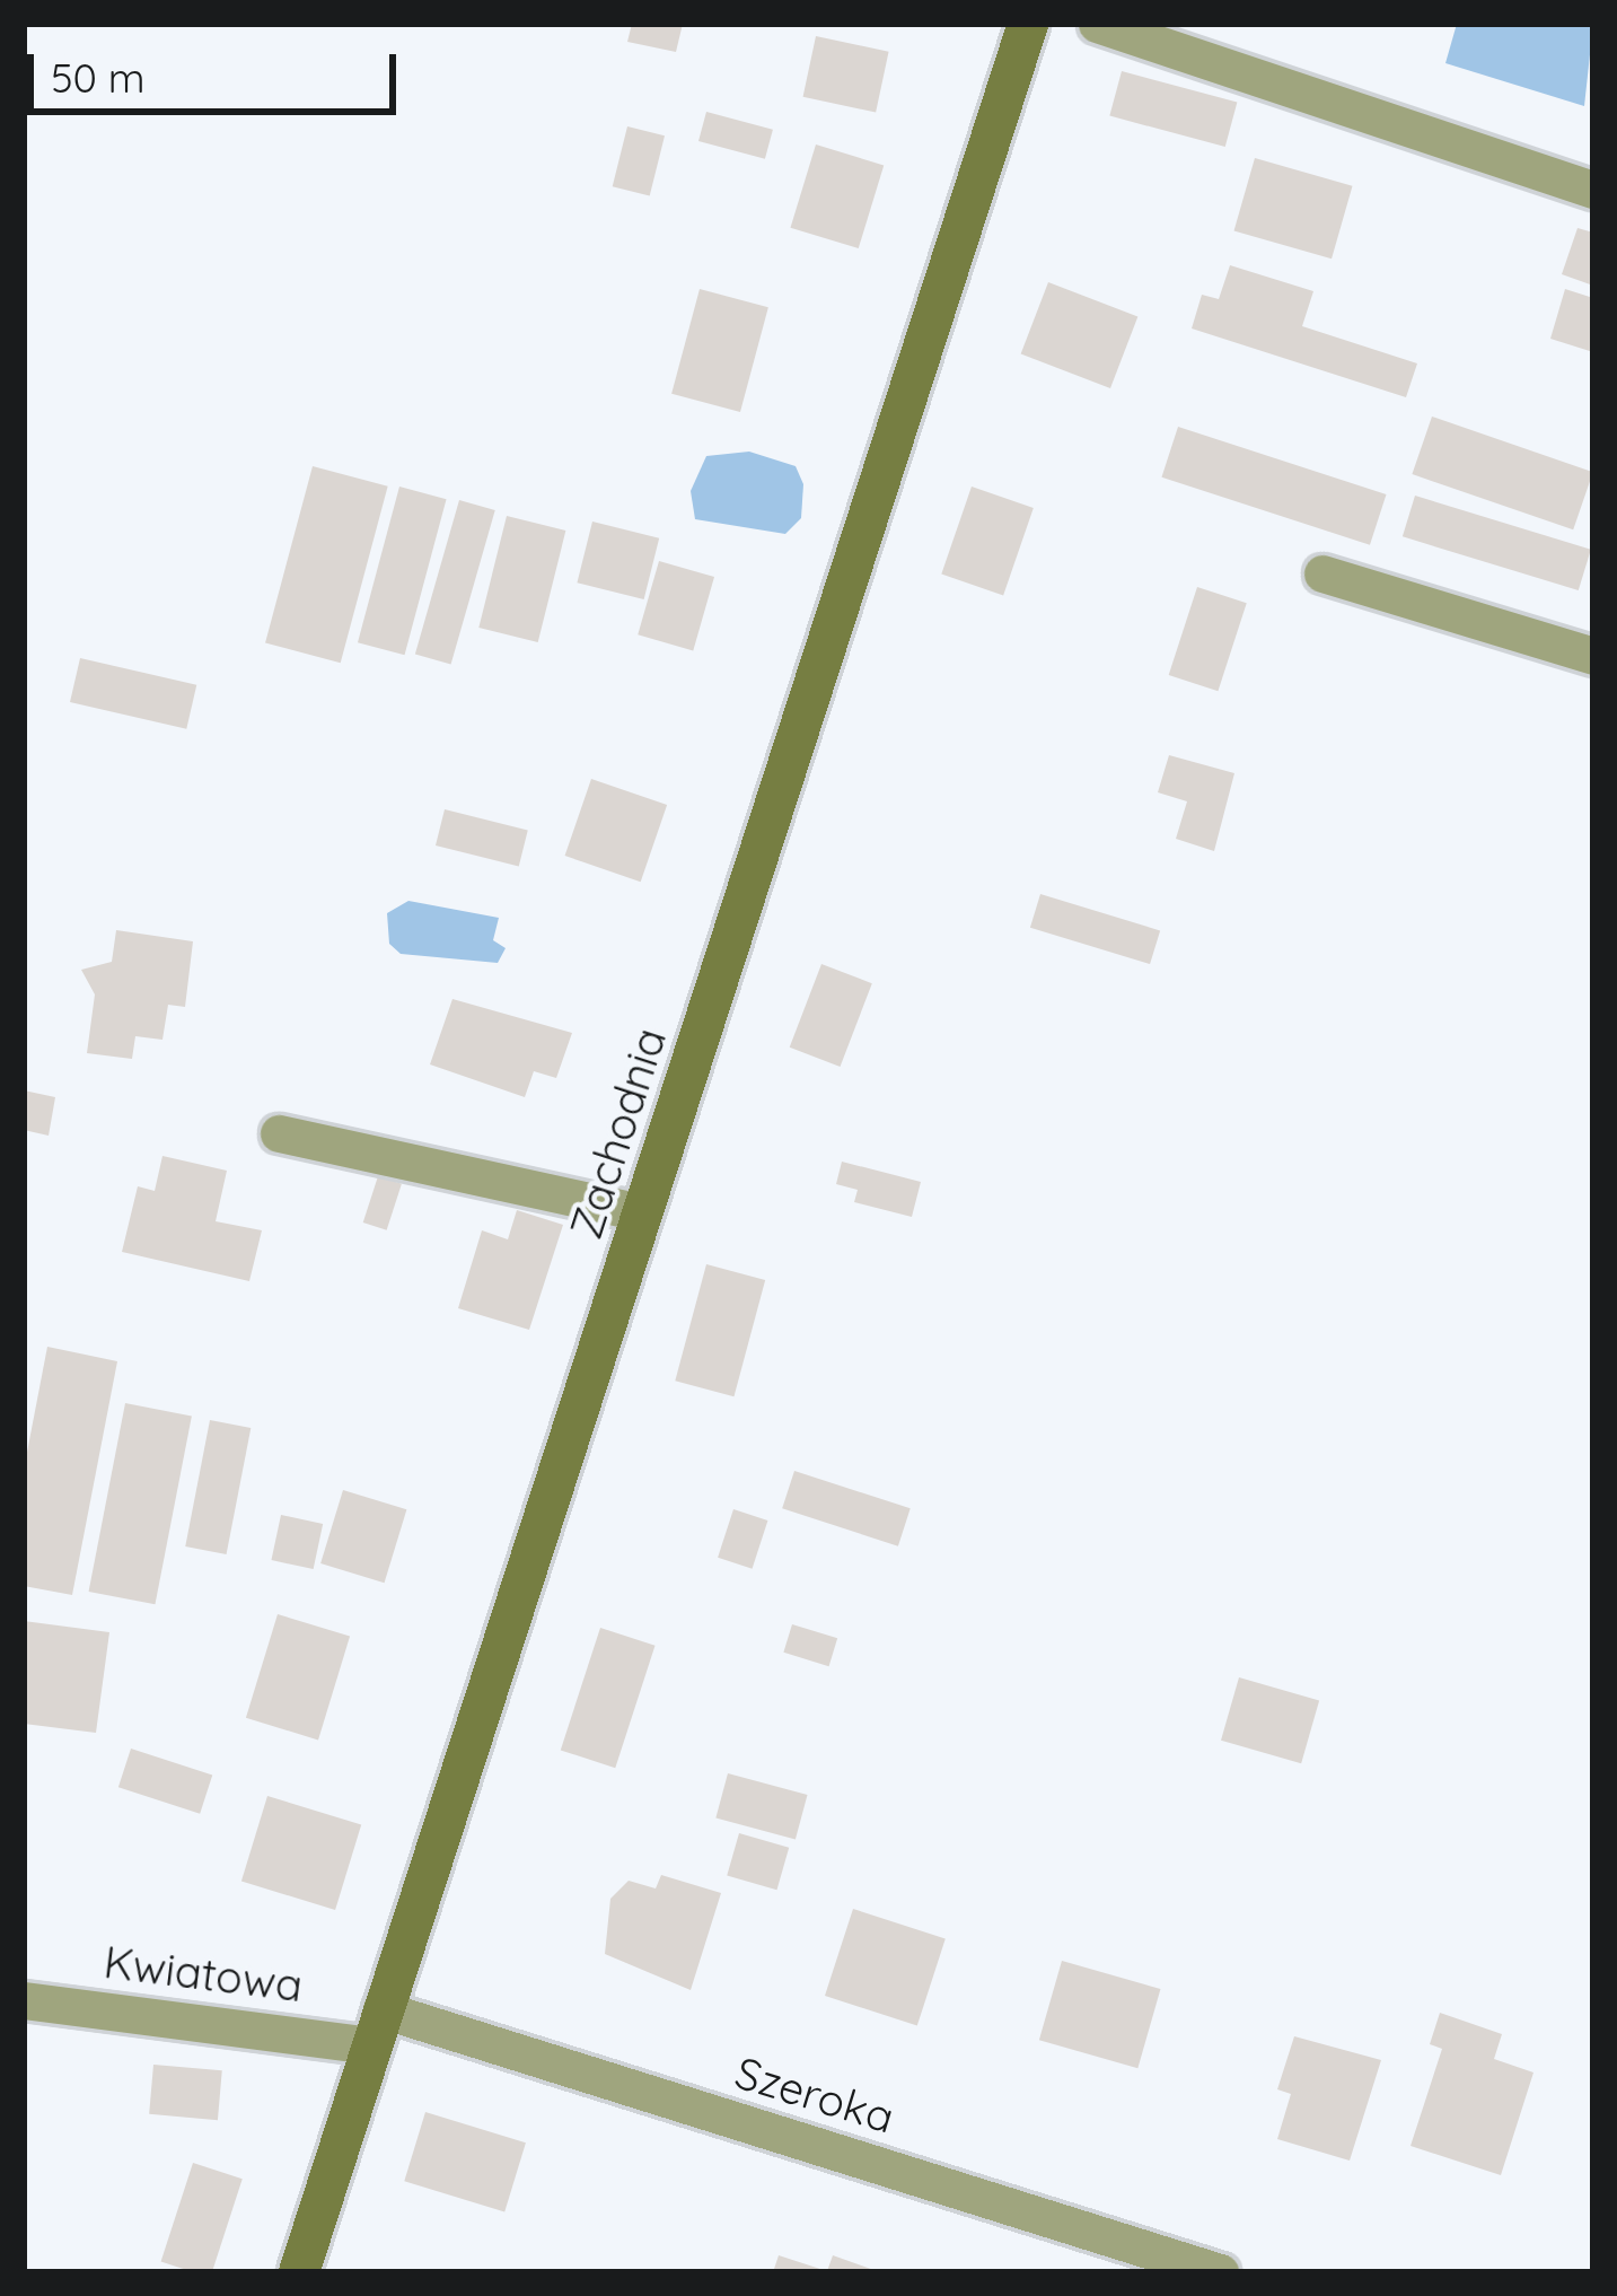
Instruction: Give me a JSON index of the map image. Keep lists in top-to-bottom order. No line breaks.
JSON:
{"streets":{"street":["Zachodnia","Kwiatowa","Szeroka"]},"crossings":[["Zachodnia","Kwiatowa"],["Zachodnia","Szeroka"],["Kwiatowa","Szeroka"]],"scale_bar":"50 m"}
